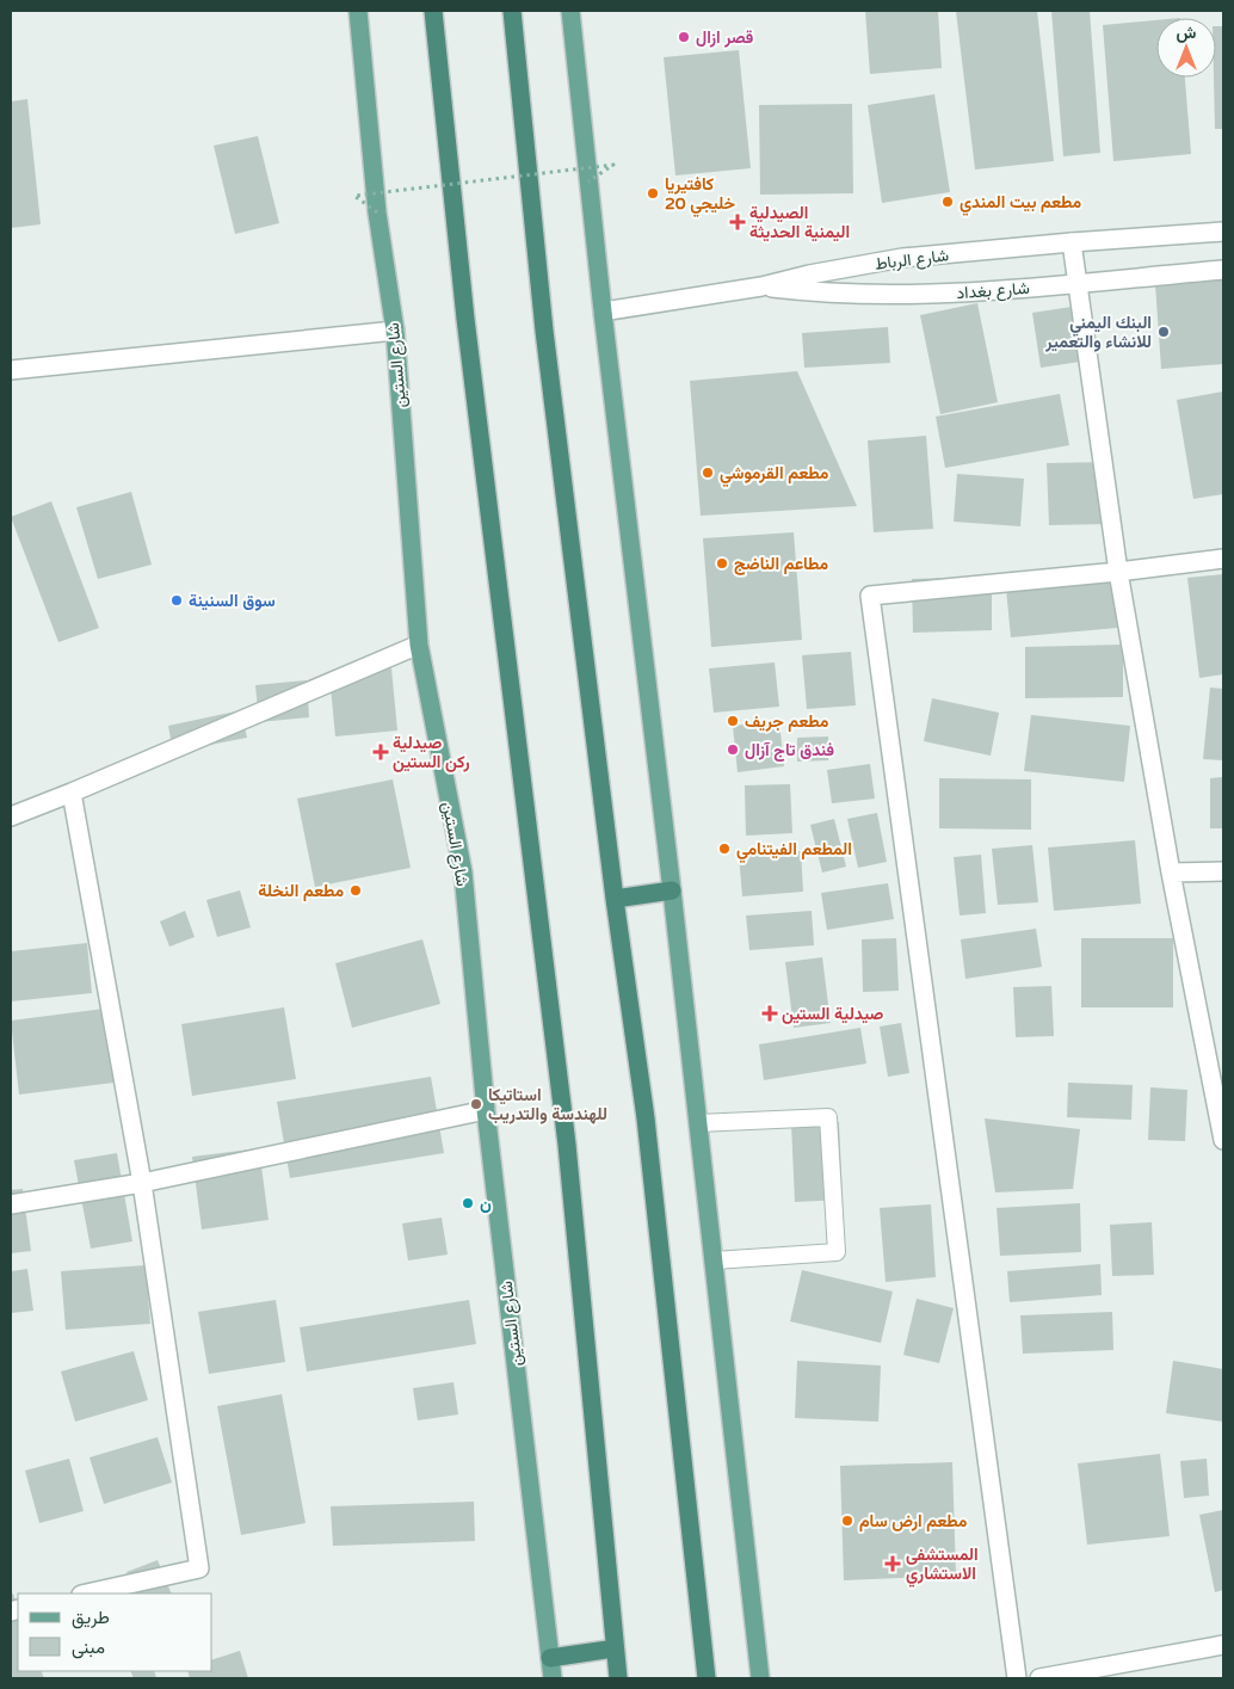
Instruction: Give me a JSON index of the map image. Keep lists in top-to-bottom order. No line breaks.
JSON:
{"streets":{"main road":["شارع الستين"],"street":["شارع الرباط","شارع بغداد"]},"crossings":[["شارع الرباط","شارع بغداد"]],"places":{"other":["قصر ازال","كافتيريا خليجي 20","مطعم بيت المندي","البنك اليمني للانشاء والتعمير","مطعم القرموشي","مطاعم الناضج","سوق السنينة","مطعم جريف","فندق تاج آزال","المطعم الفيتنامي","مطعم النخلة","استاتيكا للهندسة والتدريب","ن","مطعم ارض سام"],"health":["الصيدلية اليمنية الحديثة","صيدلية ركن الستين","صيدلية الستين","المستشفى الاستشاري"]},"legend":["طريق","مبنى"],"north":"top"}
